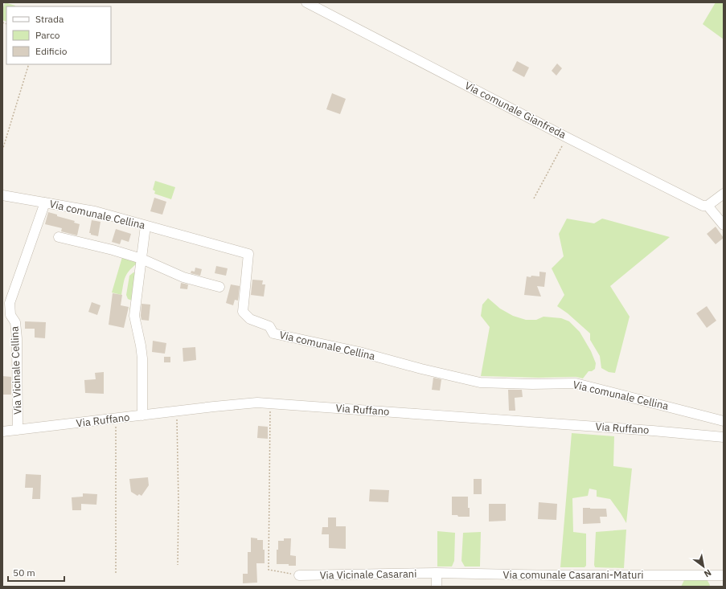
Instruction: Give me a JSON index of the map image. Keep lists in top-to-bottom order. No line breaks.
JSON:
{"streets":{"street":["Via comunale Gianfreda","Via comunale Cellina","Via Vicinale Cellina","Via Ruffano","Via Vicinale Casarani","Via comunale Casarani-Maturi"]},"crossings":[["Via comunale Cellina","Via Vicinale Cellina"],["Via Vicinale Cellina","Via Ruffano"],["Via Vicinale Casarani","Via comunale Casarani-Maturi"]],"legend":["Strada","Parco","Edificio"],"scale_bar":"50 m","north":"bottom right"}
